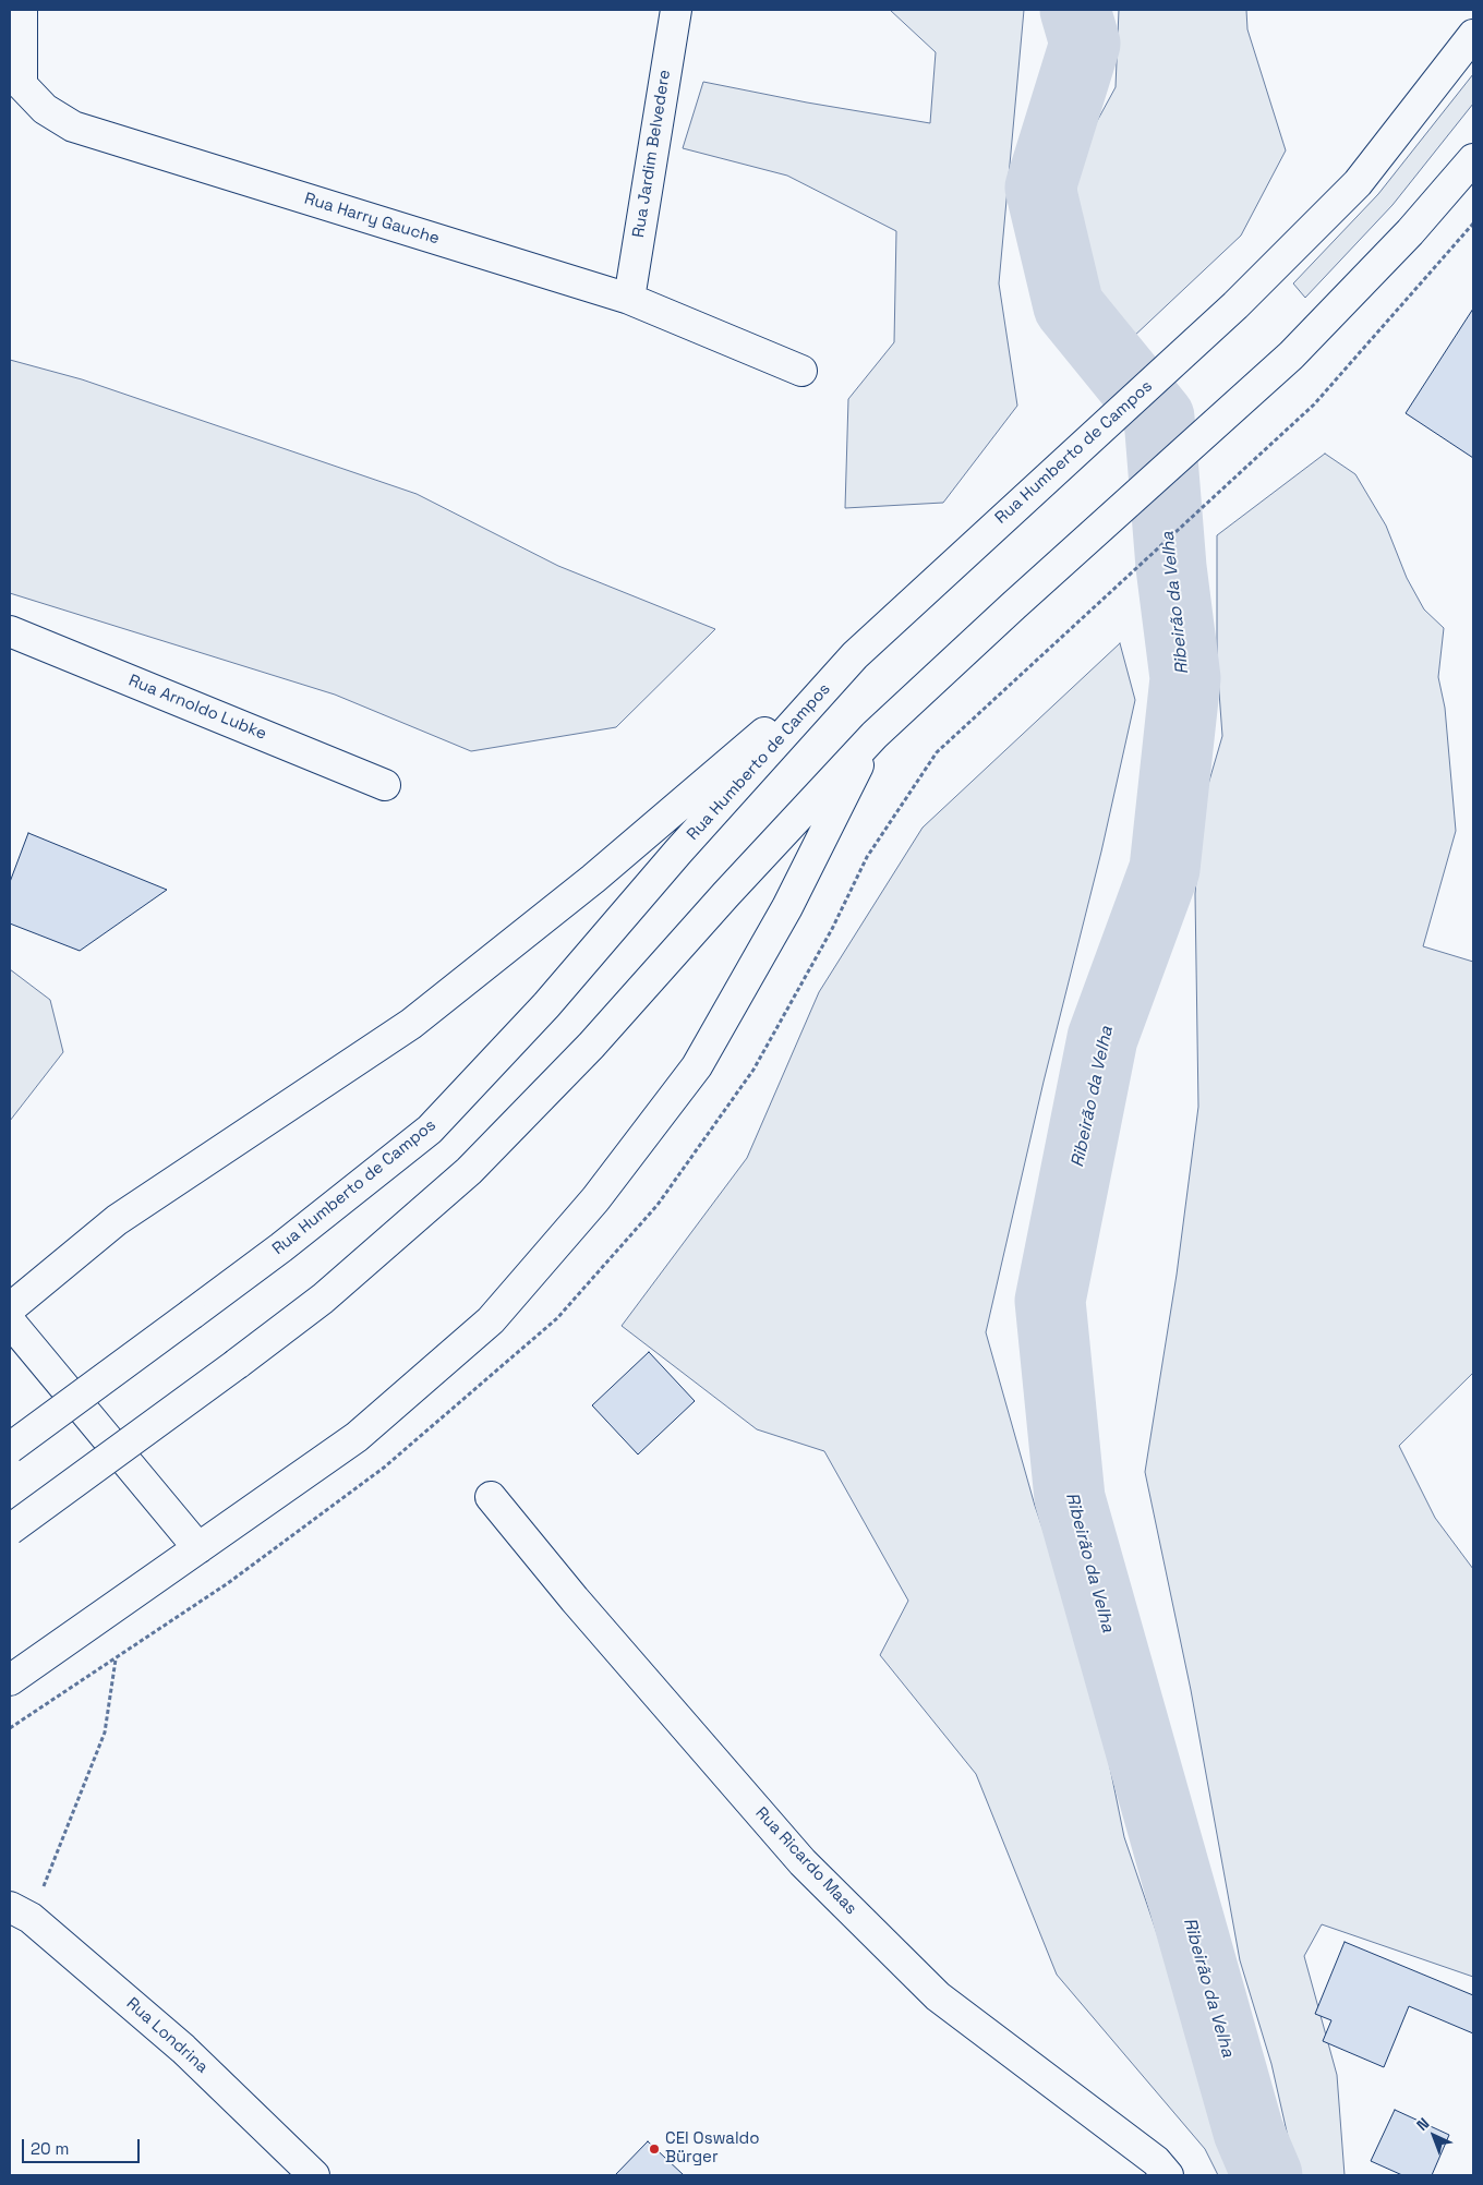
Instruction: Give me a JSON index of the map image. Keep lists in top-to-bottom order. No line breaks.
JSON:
{"streets":{"main road":["Rua Jardim Belvedere","Rua Harry Gauche","Rua Humberto de Campos","Rua Arnoldo Lubke","Rua Ricardo Maas","Rua Londrina"]},"crossings":[["Rua Jardim Belvedere","Rua Harry Gauche"]],"water":["Ribeirão da Velha"],"places":["CEI Oswaldo Bürger"],"scale_bar":"20 m","north":"top left"}
